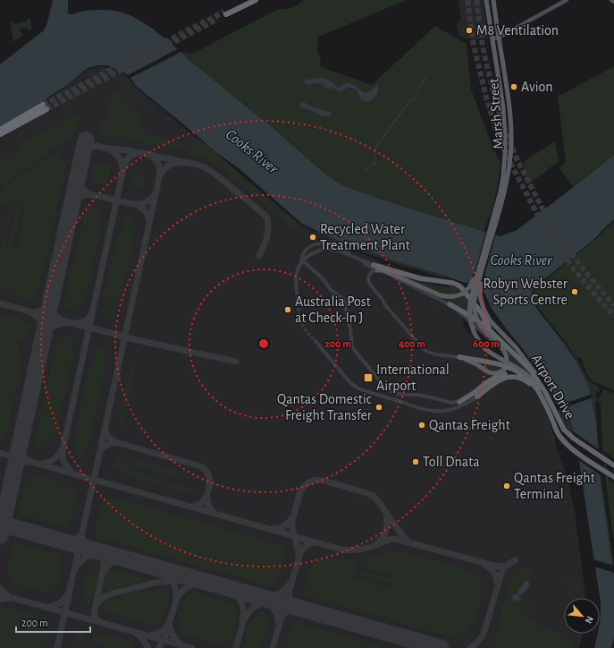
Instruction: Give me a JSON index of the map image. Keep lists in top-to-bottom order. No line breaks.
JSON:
{"streets":{"highway":["Airport Drive"],"main road":["Marsh Street"]},"crossings":[["Marsh Street","Airport Drive"]],"water":["Cooks River"],"places":{"other":["M8 Ventilation","Avion","Recycled Water Treatment Plant","Robyn Webster Sports Centre","Australia Post at Check-In J","Qantas Domestic Freight Transfer","Qantas Freight","Toll Dnata","Qantas Freight Terminal"],"transit":["International Airport"]},"scale_bar":"200 m","north":"bottom right","rings":["200 m","400 m","600 m"]}
